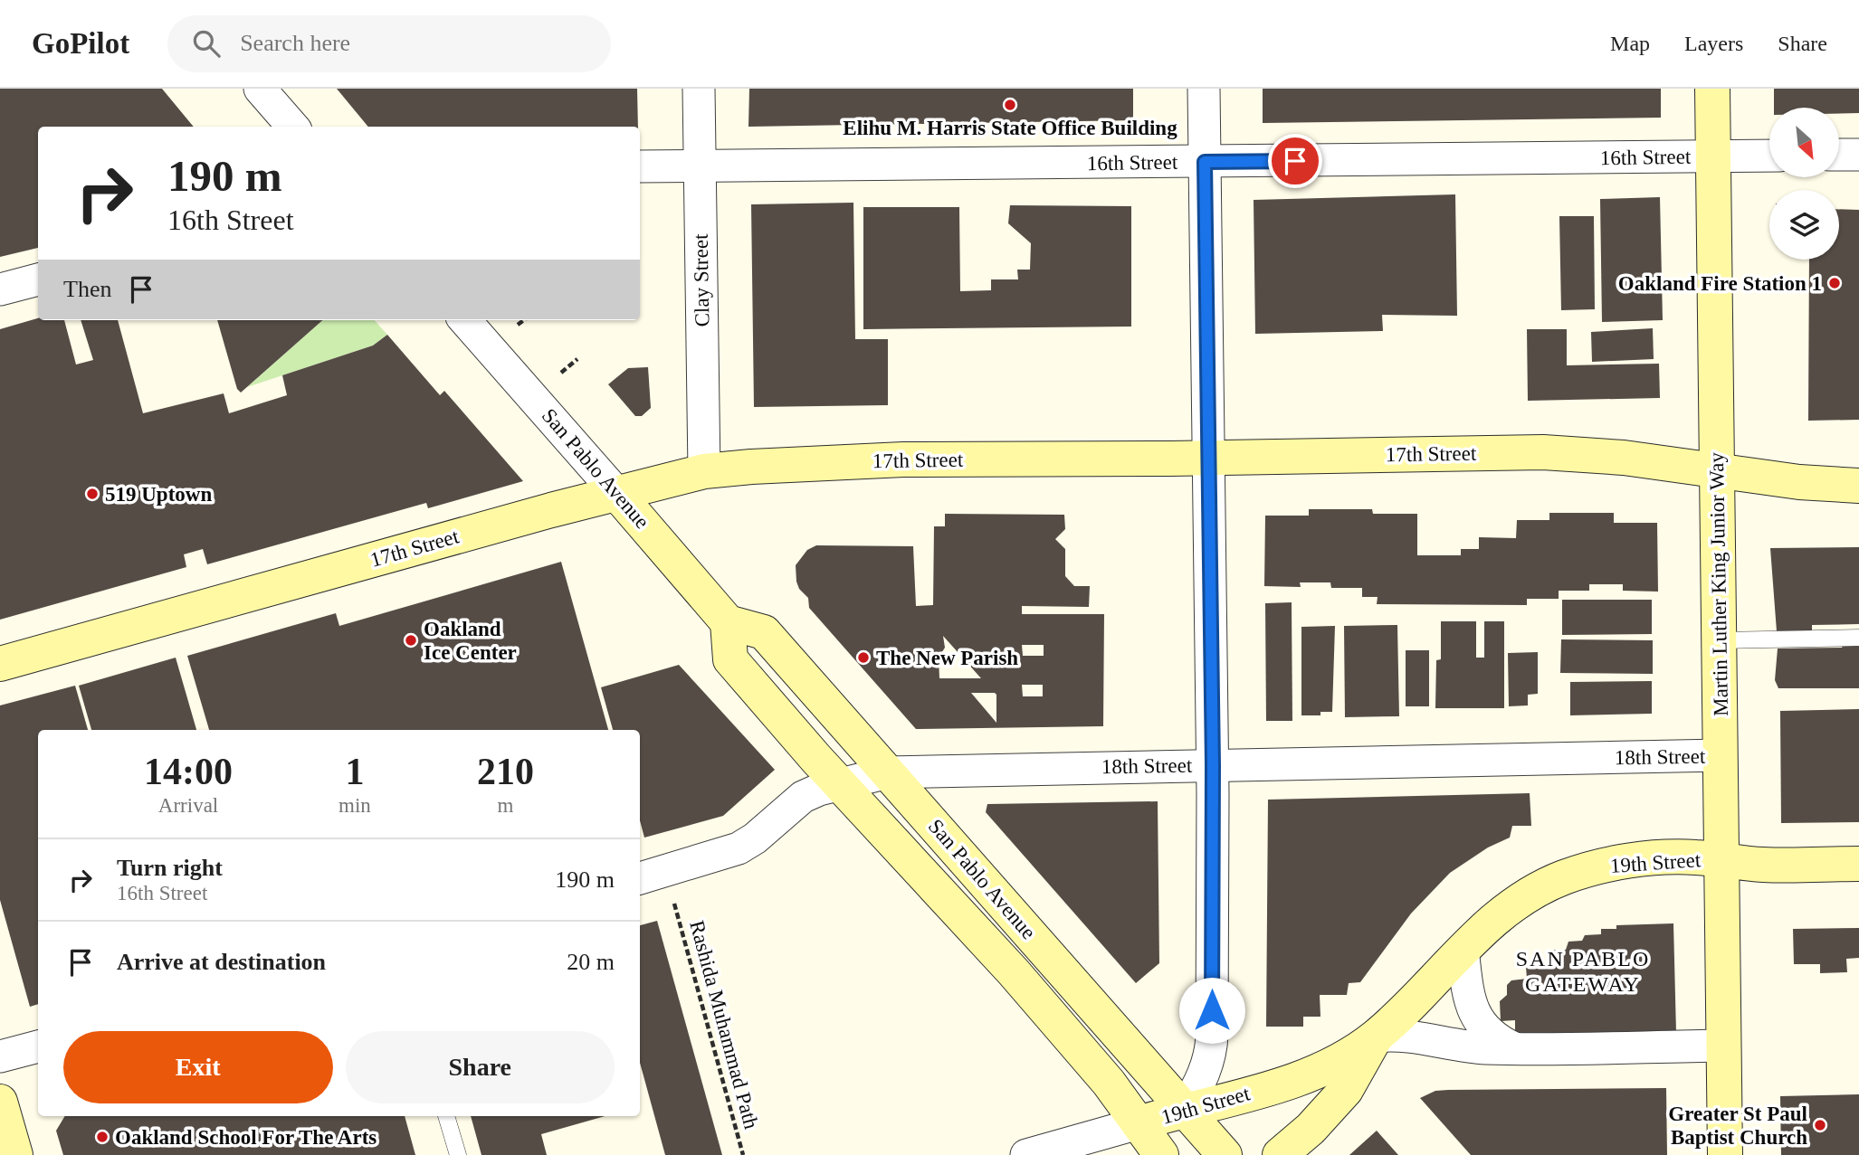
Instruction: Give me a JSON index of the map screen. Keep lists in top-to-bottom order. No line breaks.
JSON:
{"streets":{"street":["16th Street","Clay Street","17th Street","San Pablo Avenue","Martin Luther King Junior Way","18th Street","19th Street"],"path":["Rashida Muhammad Path"]},"crossings":[["16th Street","Clay Street"],["16th Street","Martin Luther King Junior Way"],["Clay Street","17th Street"],["17th Street","San Pablo Avenue"],["17th Street","Martin Luther King Junior Way"],["San Pablo Avenue","18th Street"],["San Pablo Avenue","19th Street"],["Martin Luther King Junior Way","18th Street"],["Martin Luther King Junior Way","19th Street"]],"districts":["SAN PABLO GATEWAY"],"places":["Elihu M. Harris State Office Building","Oakland Fire Station 1","519 Uptown","Oakland Ice Center","The New Parish","Greater St Paul Baptist Church","Oakland School For The Arts"],"north":"bottom right","page":{"header":"GoPilot","search":"Search here","nav":["Map","Layers","Share"],"turn":["190 m","16th Street"],"then":"Then","eta":["14:00","Arrival","1","min","210","m"],"list":[{"name":"Turn right","note":"16th Street","value":"190 m"},{"name":"Arrive at destination","value":"20 m"}],"buttons":["Exit","Share"]}}
